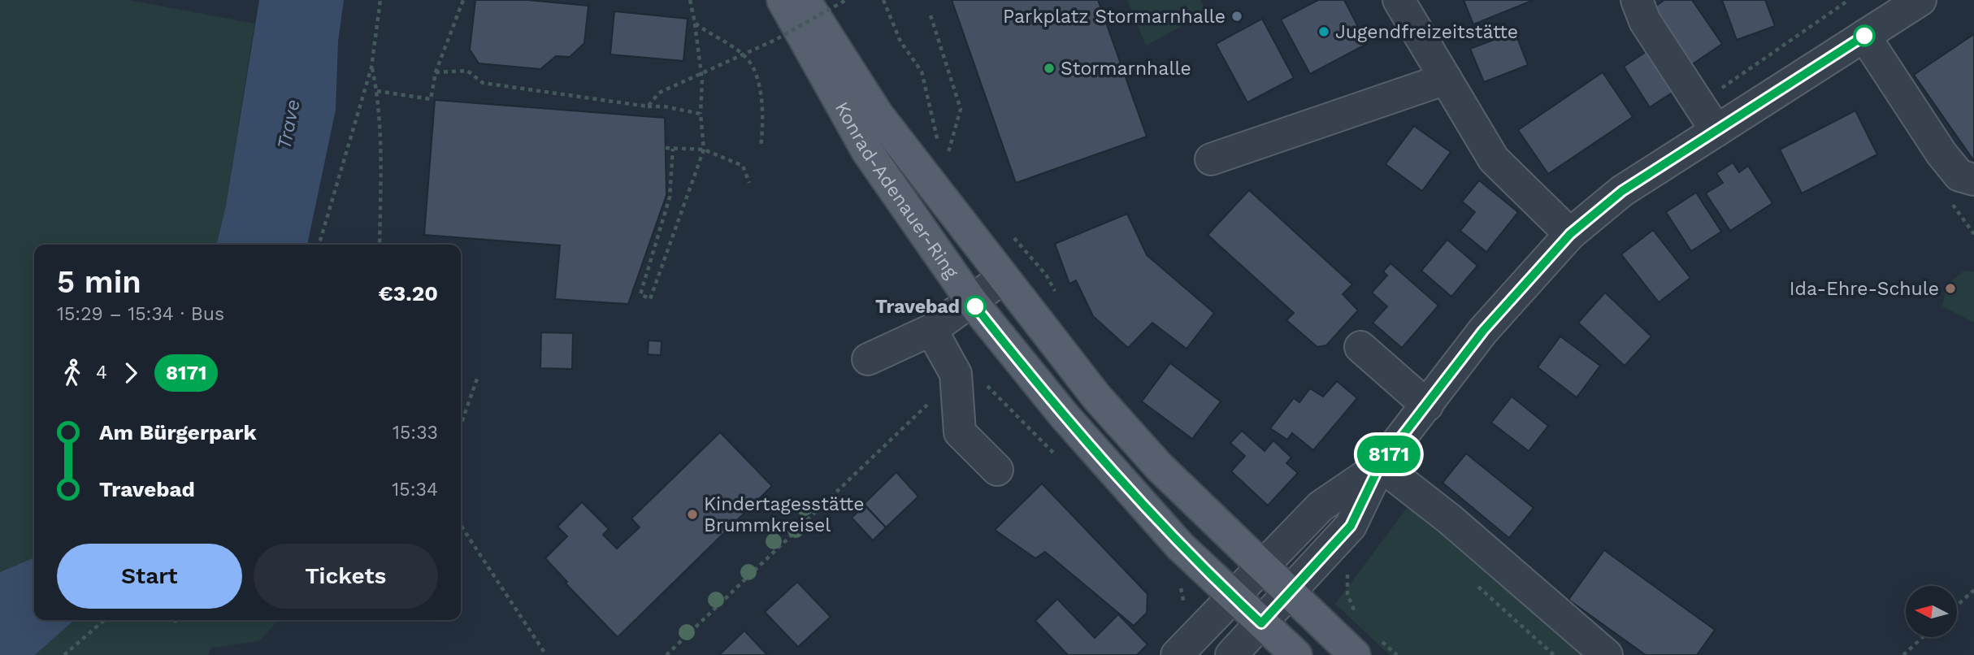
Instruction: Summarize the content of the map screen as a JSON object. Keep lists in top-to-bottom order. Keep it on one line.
{"streets":{"main road":["Konrad-Adenauer-Ring"]},"water":["Trave"],"places":["Parkplatz Stormarnhalle","Jugendfreizeitstätte","Stormarnhalle","Ida-Ehre-Schule","Travebad","Kindertagesstätte Brummkreisel"],"lines":["bus line 8171"],"north":"left","page":{"on_map":"8171","heading":["5 min","15:29 – 15:34 · Bus","€3.20"],"legs":["4","8171"],"list":[{"name":"Am Bürgerpark","value":"15:33"},{"name":"Travebad","value":"15:34"}],"buttons":["Start","Tickets"]}}
